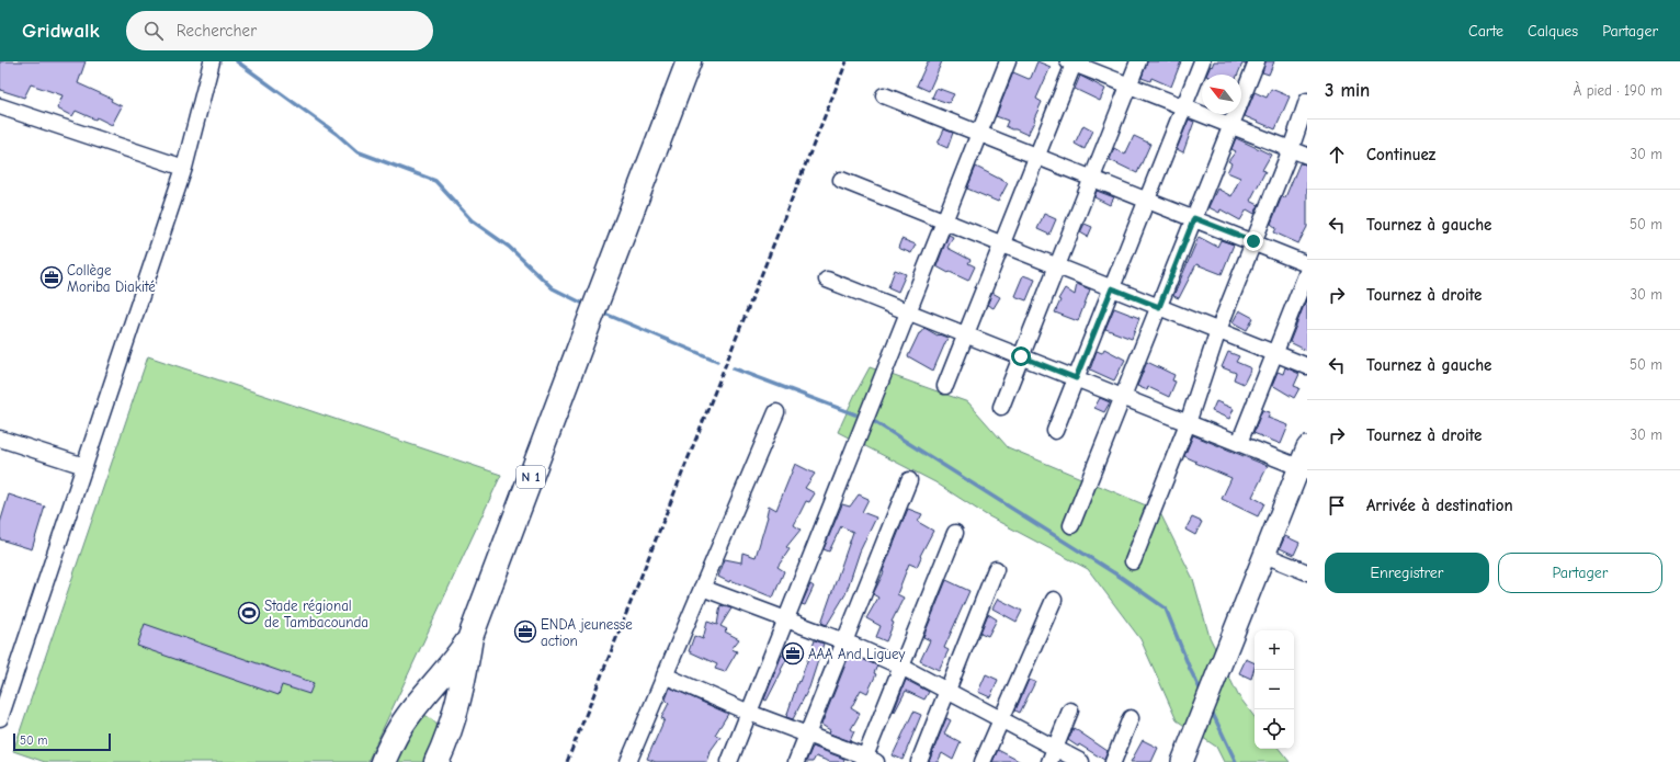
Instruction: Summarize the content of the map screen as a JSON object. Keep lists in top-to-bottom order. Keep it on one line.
{"streets":{"highway":["N 1"]},"places":{"office":["Collège Moriba Diakité","ENDA jeunesse action","AAA And Liguey"],"sports":["Stade régional de Tambacounda"]},"scale_bar":"50 m","north":"top left","page":{"header":"Gridwalk","search":"Rechercher","nav":["Carte","Calques","Partager"],"heading":["3 min","À pied · 190 m"],"list":[["Continuez","30 m"],["Tournez à gauche","50 m"],["Tournez à droite","30 m"],["Tournez à gauche","50 m"],["Tournez à droite","30 m"],"Arrivée à destination"],"buttons":["Enregistrer","Partager"],"map_buttons":["+","−"],"scale":"50 m"}}
